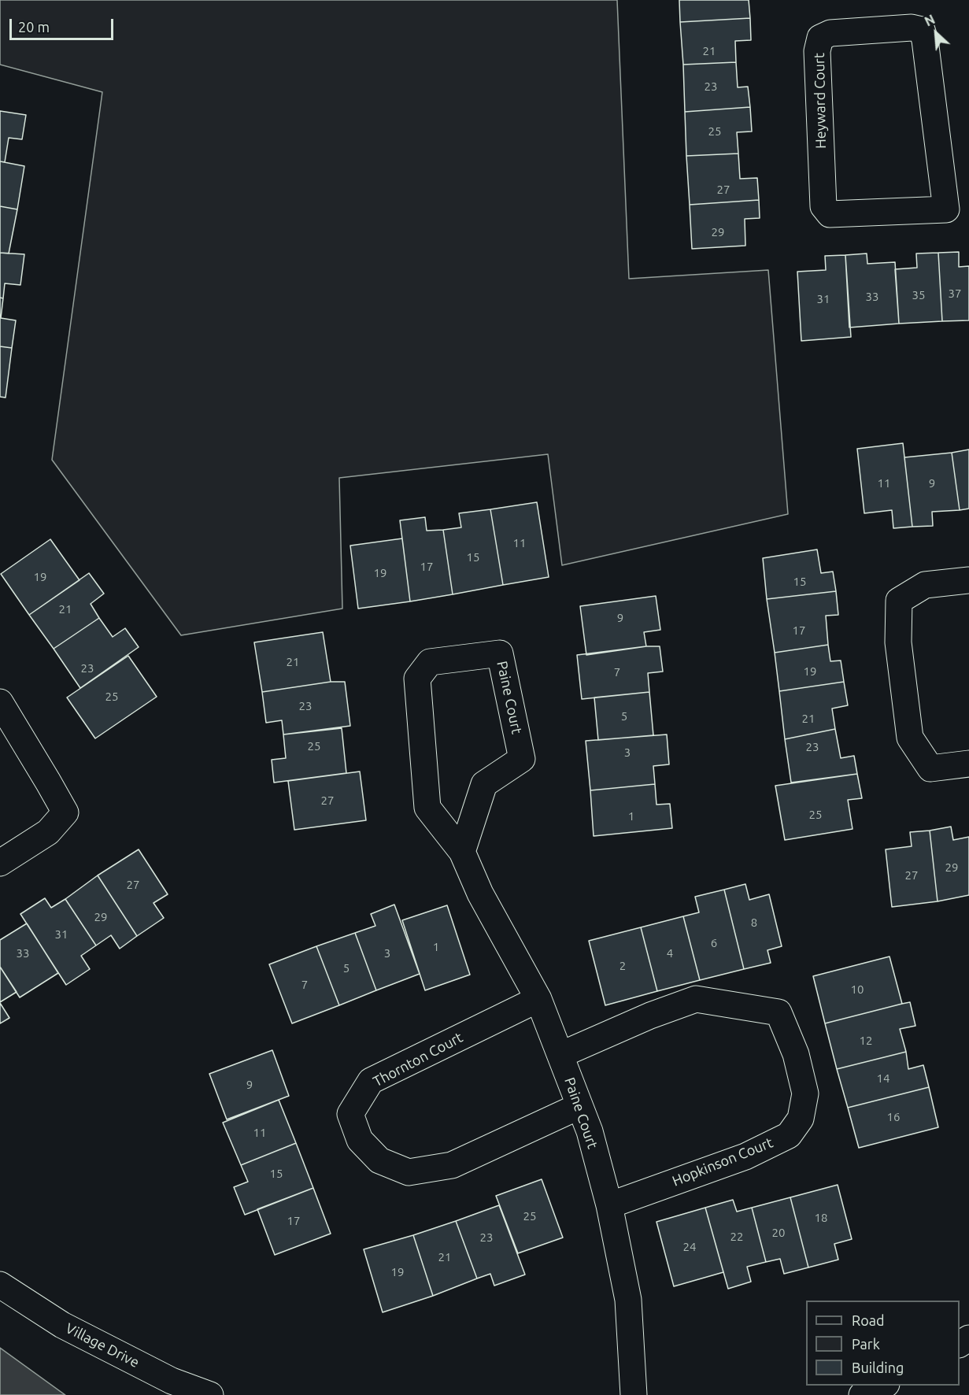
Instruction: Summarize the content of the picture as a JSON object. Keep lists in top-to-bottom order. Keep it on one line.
{"streets":{"street":["Heyward Court","Paine Court","Thornton Court","Hopkinson Court","Village Drive"]},"crossings":[["Paine Court","Thornton Court"],["Paine Court","Hopkinson Court"]],"house_numbers":["21","23","25","27","29","37","35","33","31","11","9","11","15","17","19","19","15","21","9","17","21","23","19","7","25","23","5","21","25","23","3","27","25","1","29","27","27","29","8","31","6","1","33","3","4","2","5","7","10","12","14","9","16","11","15","25","18","17","20","22","23","24","21","19"],"legend":["Road","Park","Building"],"scale_bar":"20 m","north":"top left"}
